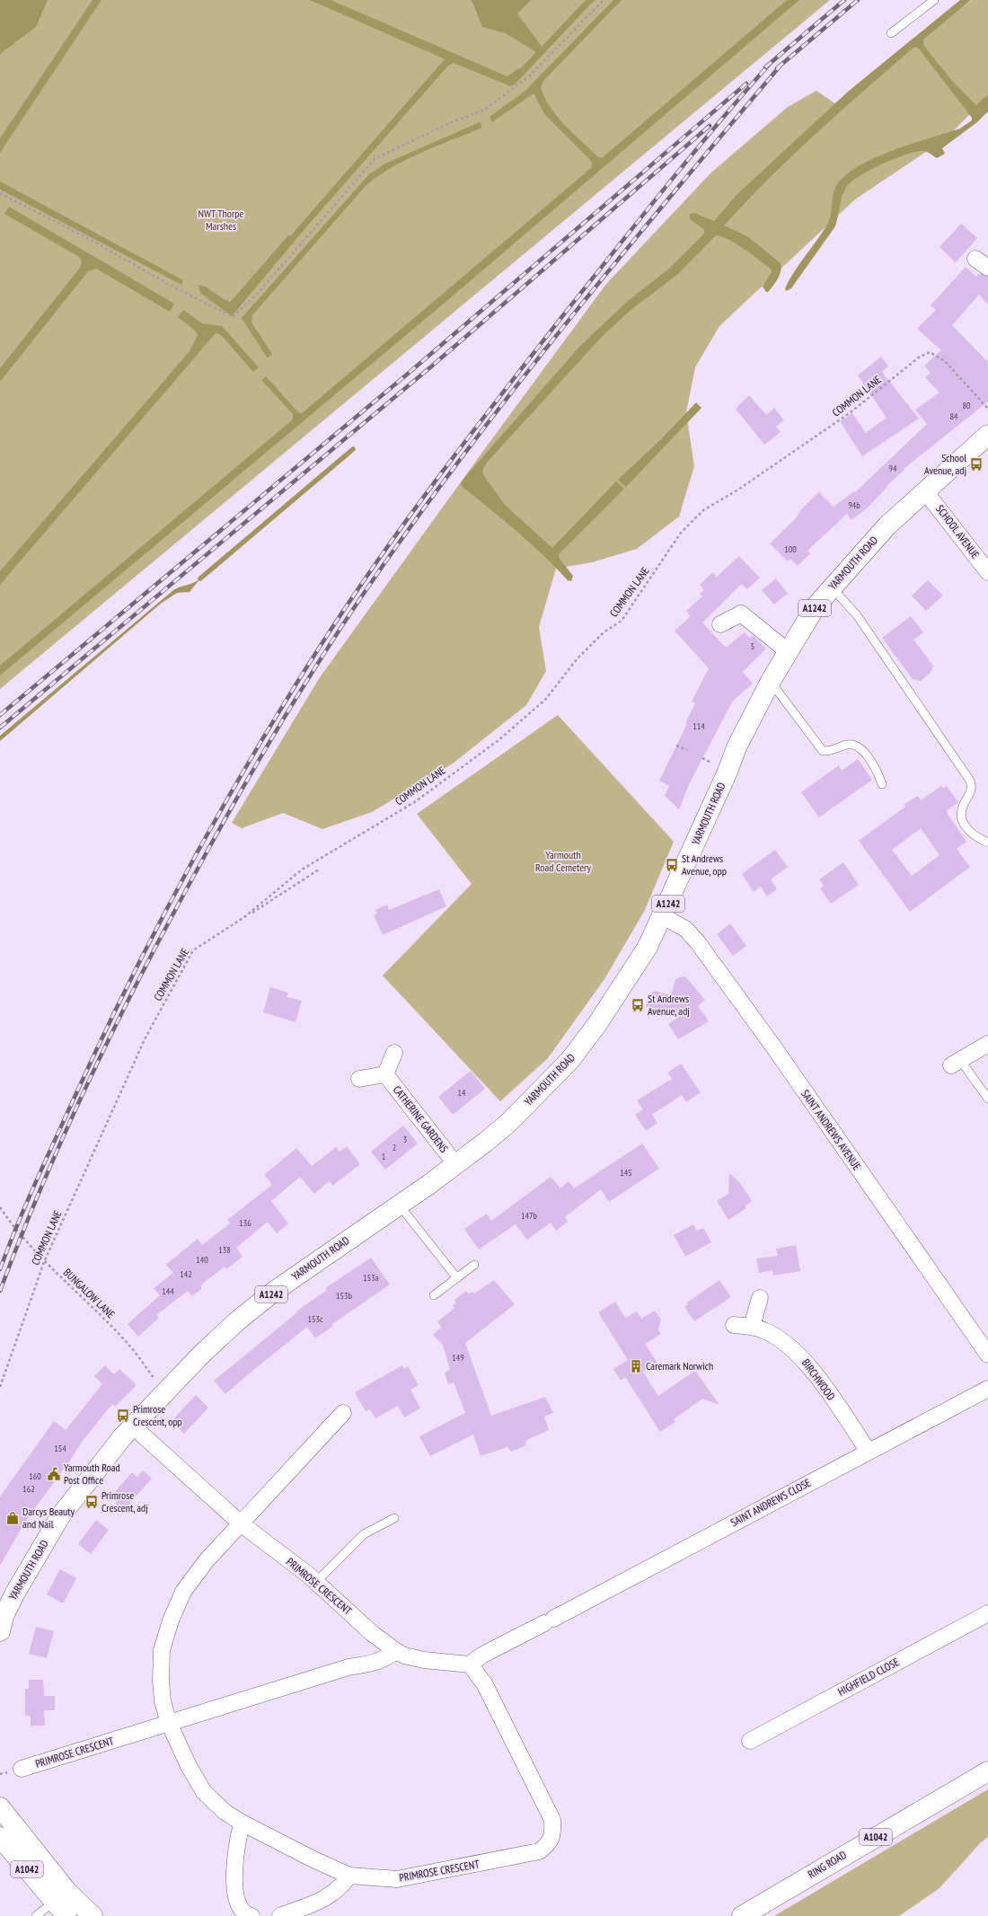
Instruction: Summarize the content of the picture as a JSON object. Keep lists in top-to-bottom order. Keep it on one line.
{"streets":{"main road":["YARMOUTH ROAD","A1242","A1042","RING ROAD"],"street":["SCHOOL AVENUE","CATHERINE GARDENS","SAINT ANDREWS AVENUE","BIRCHWOOD","SAINT ANDREWS CLOSE","PRIMROSE CRESCENT","HIGHFIELD CLOSE"],"path":["COMMON LANE","BUNGALOW LANE"]},"crossings":[["COMMON LANE","BUNGALOW LANE"],["SCHOOL AVENUE","YARMOUTH ROAD"],["YARMOUTH ROAD","CATHERINE GARDENS"],["YARMOUTH ROAD","SAINT ANDREWS AVENUE"],["YARMOUTH ROAD","BUNGALOW LANE"],["YARMOUTH ROAD","PRIMROSE CRESCENT"],["BIRCHWOOD","SAINT ANDREWS CLOSE"],["SAINT ANDREWS CLOSE","PRIMROSE CRESCENT"]],"parks":["NWT Thorpe Marshes","Yarmouth Road Cemetery"],"places":{"bus stop":["School Avenue, adj","St Andrews Avenue, opp","St Andrews Avenue, adj","Primrose Crescent, opp","Primrose Crescent, adj"],"building":["Caremark Norwich"],"public building":["Yarmouth Road Post Office"],"shop":["Darcys Beauty and Nail"]},"house_numbers":["80","84","94","94b","100","5","114","14","3","2","1","145","147b","136","138","140","142","153a","144","153b","153c","149","154","160","162"]}
